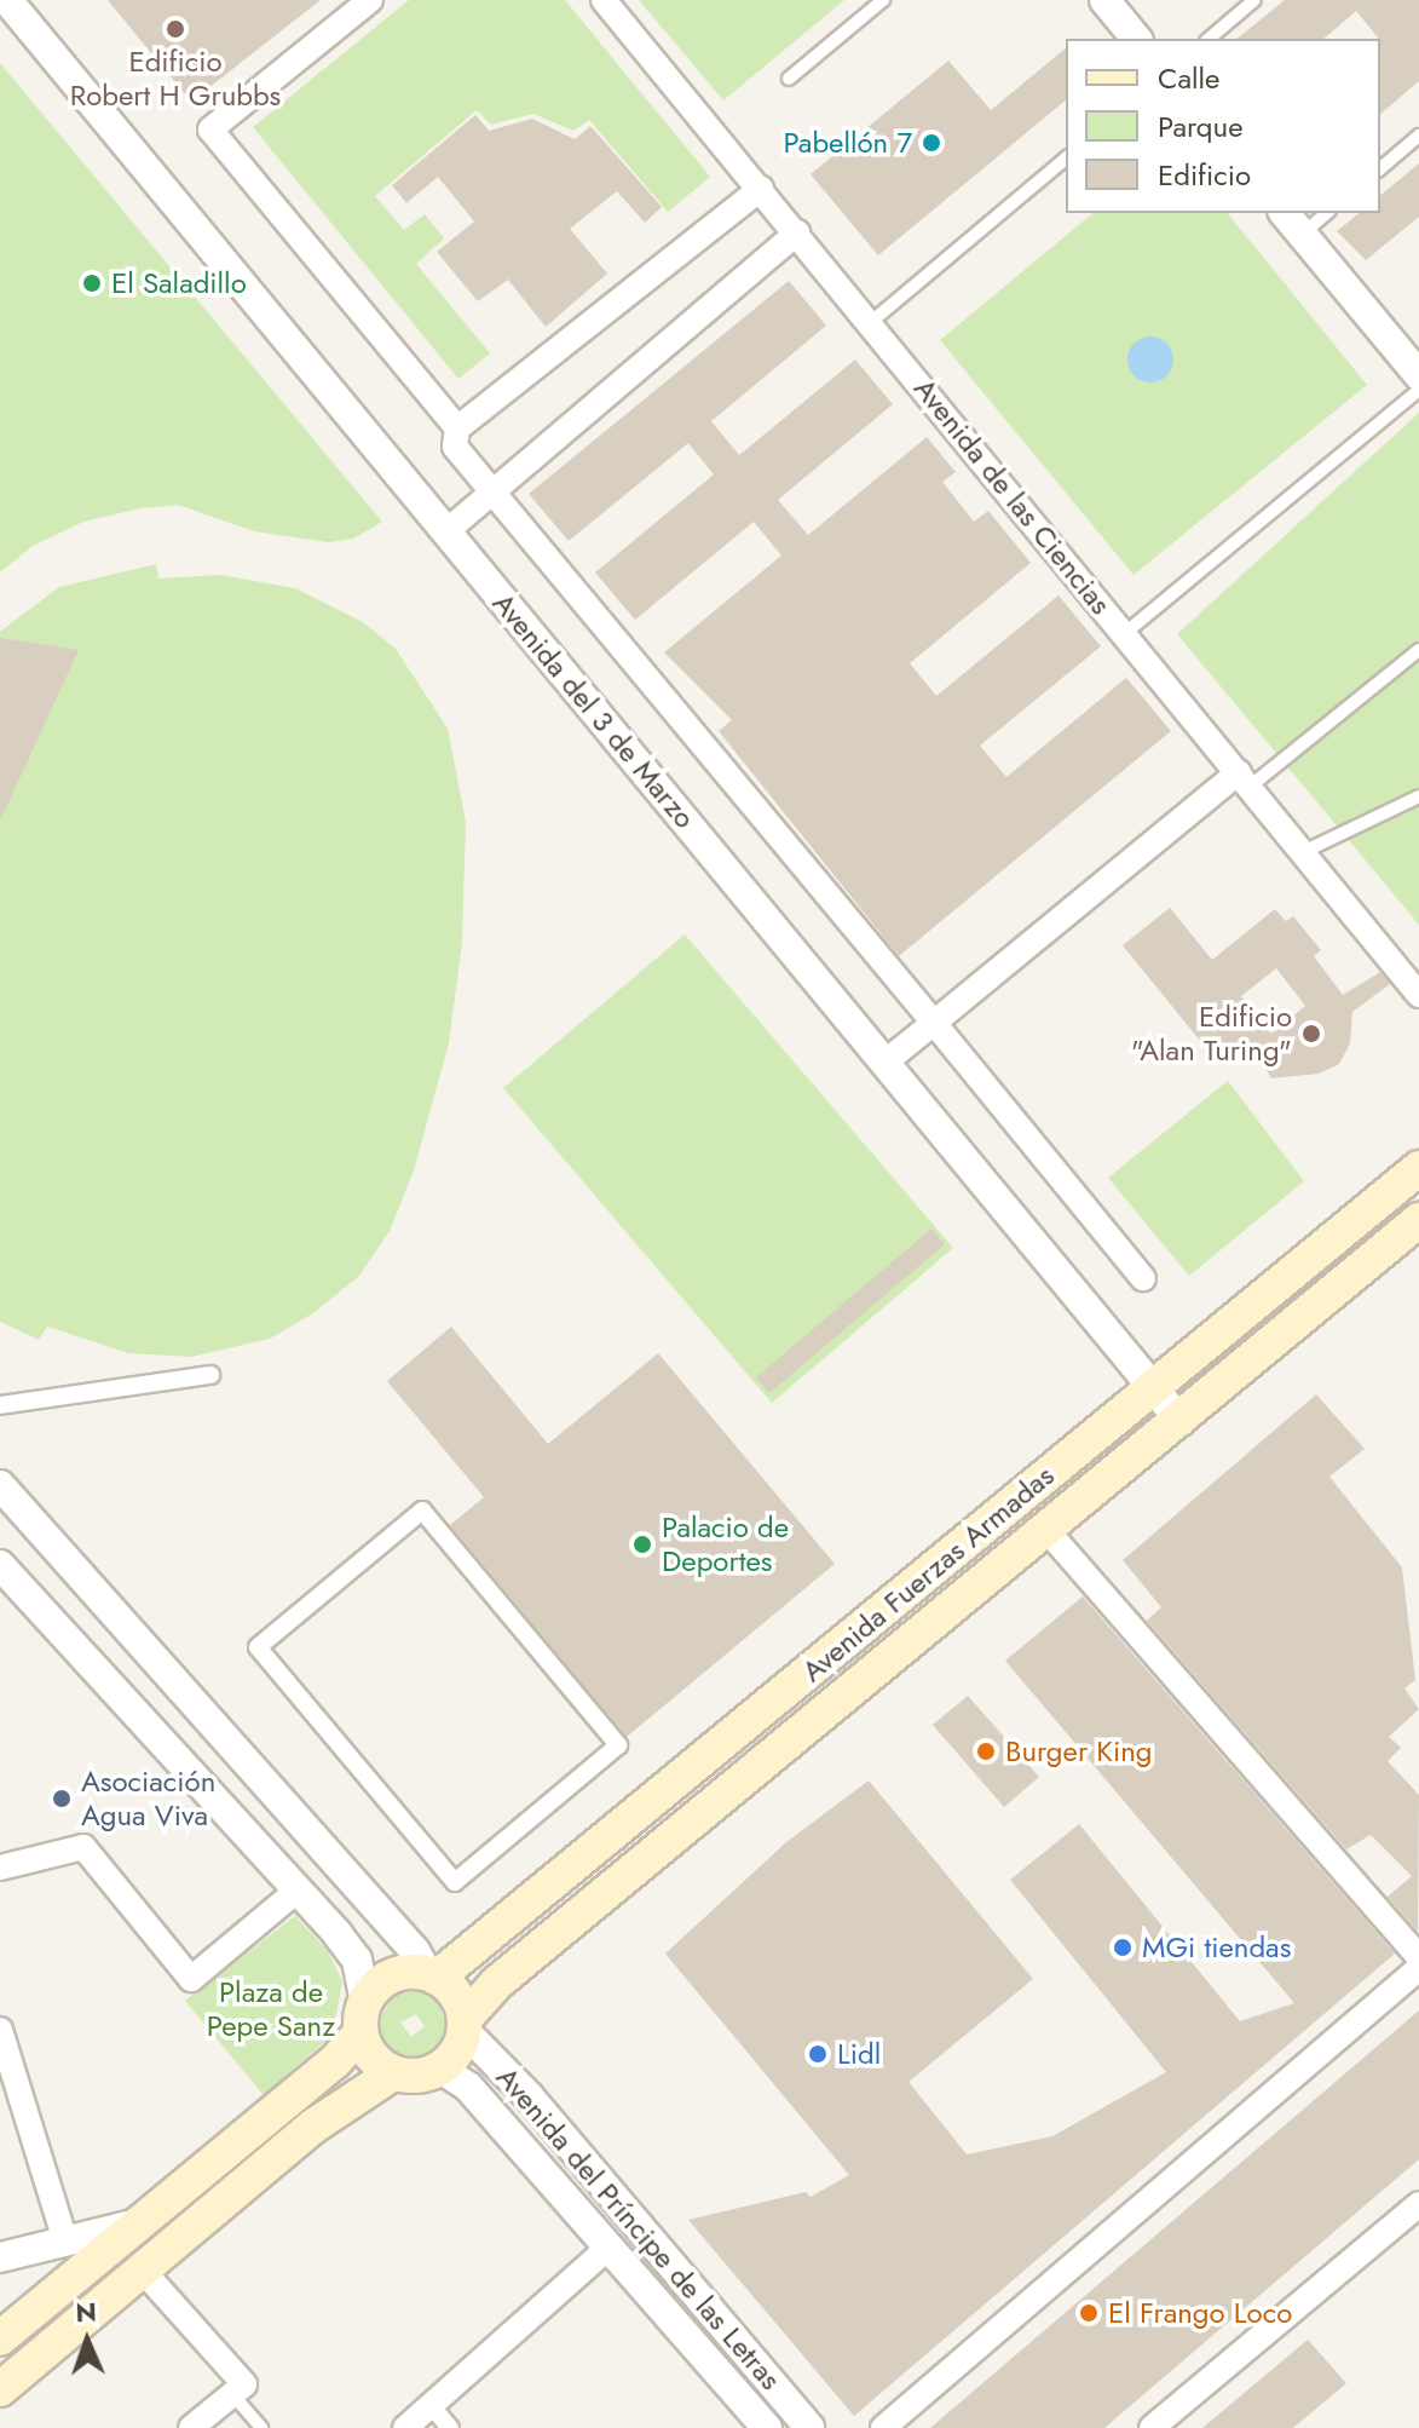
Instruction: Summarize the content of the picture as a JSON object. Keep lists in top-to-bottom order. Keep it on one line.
{"streets":{"main road":["Avenida Fuerzas Armadas"],"street":["Avenida de las Ciencias","Avenida del 3 de Marzo","Avenida del Príncipe de las Letras"]},"crossings":[["Avenida del 3 de Marzo","Avenida Fuerzas Armadas"],["Avenida Fuerzas Armadas","Avenida del Príncipe de las Letras"]],"parks":["Plaza de Pepe Sanz"],"places":["Edificio Robert H Grubbs","Pabellón 7","El Saladillo","Edificio \"Alan Turing\"","Palacio de Deportes","Burger King","Asociación Agua Viva","MGi tiendas","Lidl","El Frango Loco"],"legend":["Calle","Parque","Edificio"],"north":"top"}
